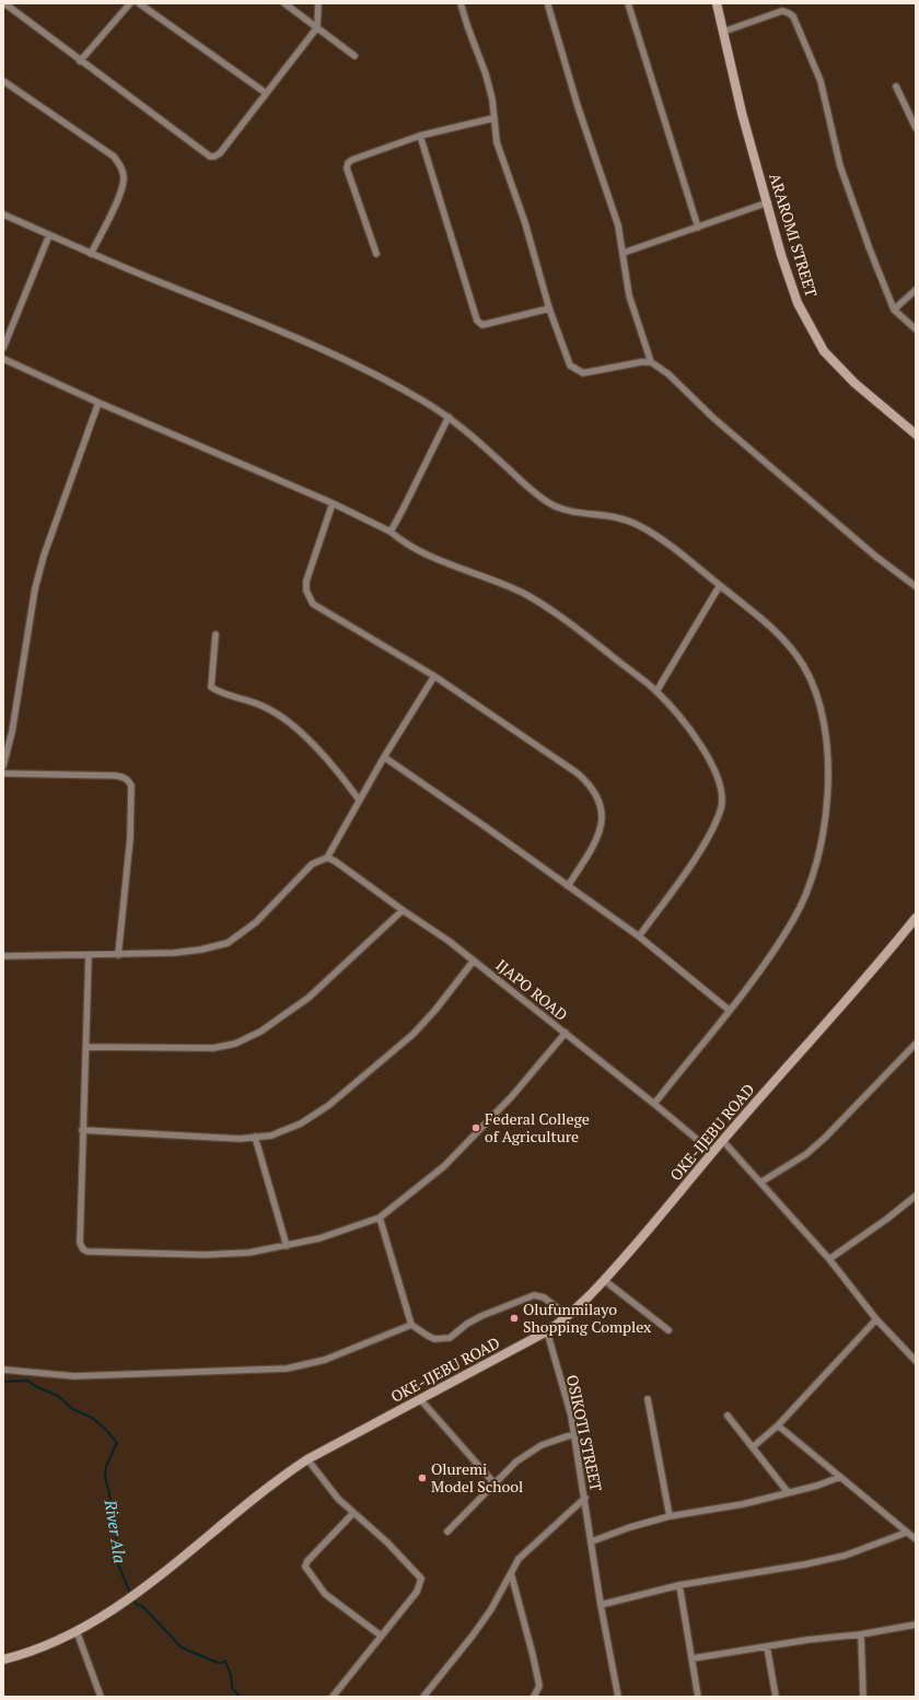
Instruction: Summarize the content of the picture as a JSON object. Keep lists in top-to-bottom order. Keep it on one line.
{"streets":{"main road":["ARAROMI STREET","OKE-IJEBU ROAD"],"street":["IJAPO ROAD","OSIKOTI STREET"]},"crossings":[["IJAPO ROAD","OKE-IJEBU ROAD"],["OKE-IJEBU ROAD","OSIKOTI STREET"]],"water":["River Ala"],"places":["Federal College of Agriculture","Olufunmilayo Shopping Complex","Oluremi Model School"]}
